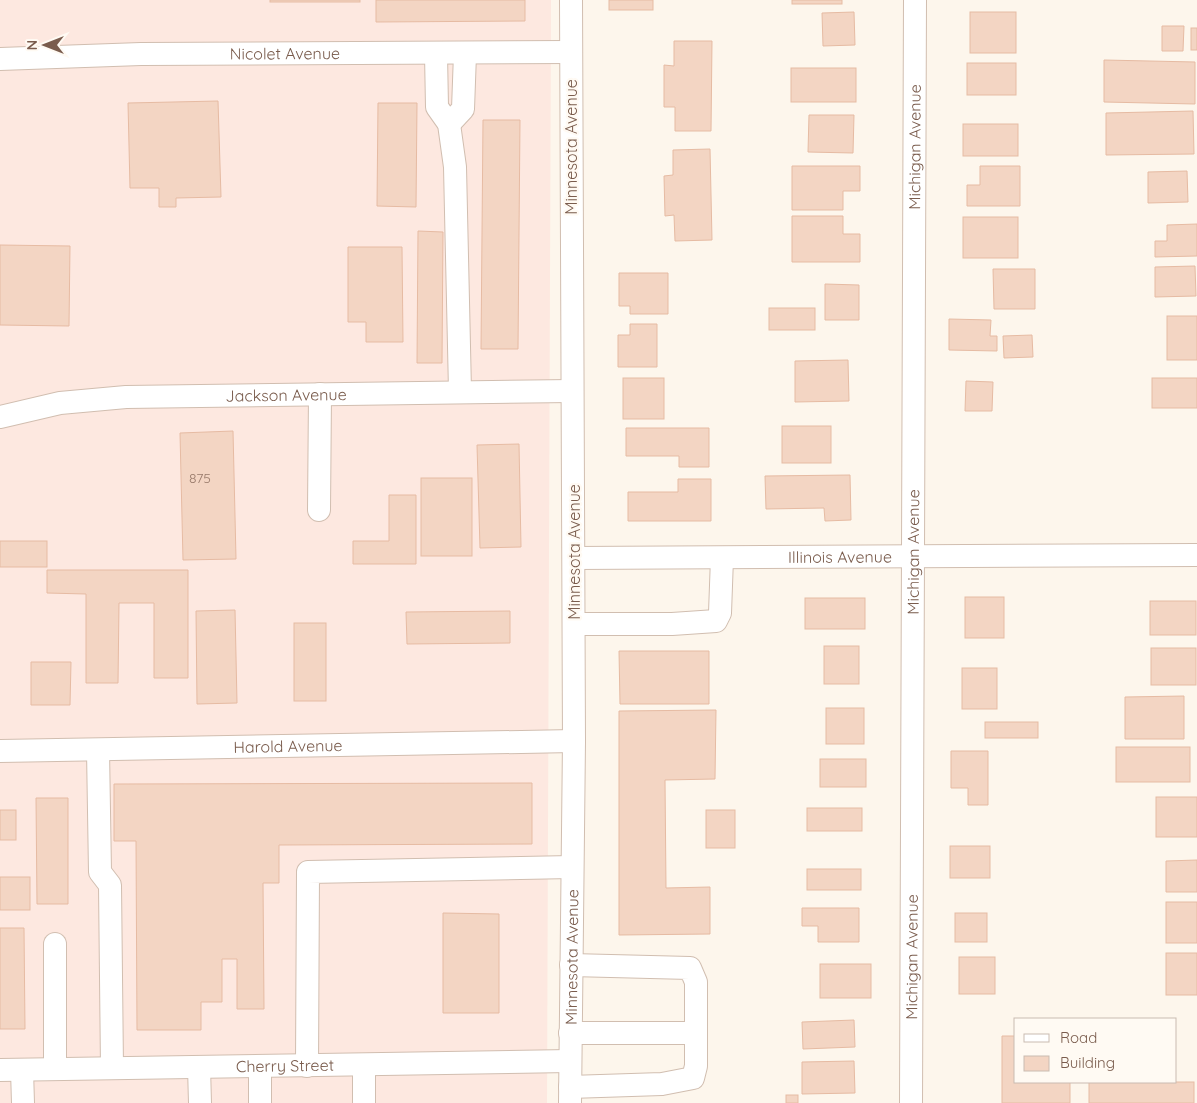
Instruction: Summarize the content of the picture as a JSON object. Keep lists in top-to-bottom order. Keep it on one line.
{"streets":{"street":["Nicolet Avenue","Minnesota Avenue","Michigan Avenue","Jackson Avenue","Illinois Avenue","Harold Avenue","Cherry Street"]},"crossings":[["Nicolet Avenue","Minnesota Avenue"],["Minnesota Avenue","Jackson Avenue"],["Minnesota Avenue","Illinois Avenue"],["Minnesota Avenue","Harold Avenue"],["Minnesota Avenue","Cherry Street"],["Michigan Avenue","Illinois Avenue"]],"house_numbers":["875"],"legend":["Road","Building"],"north":"left"}
